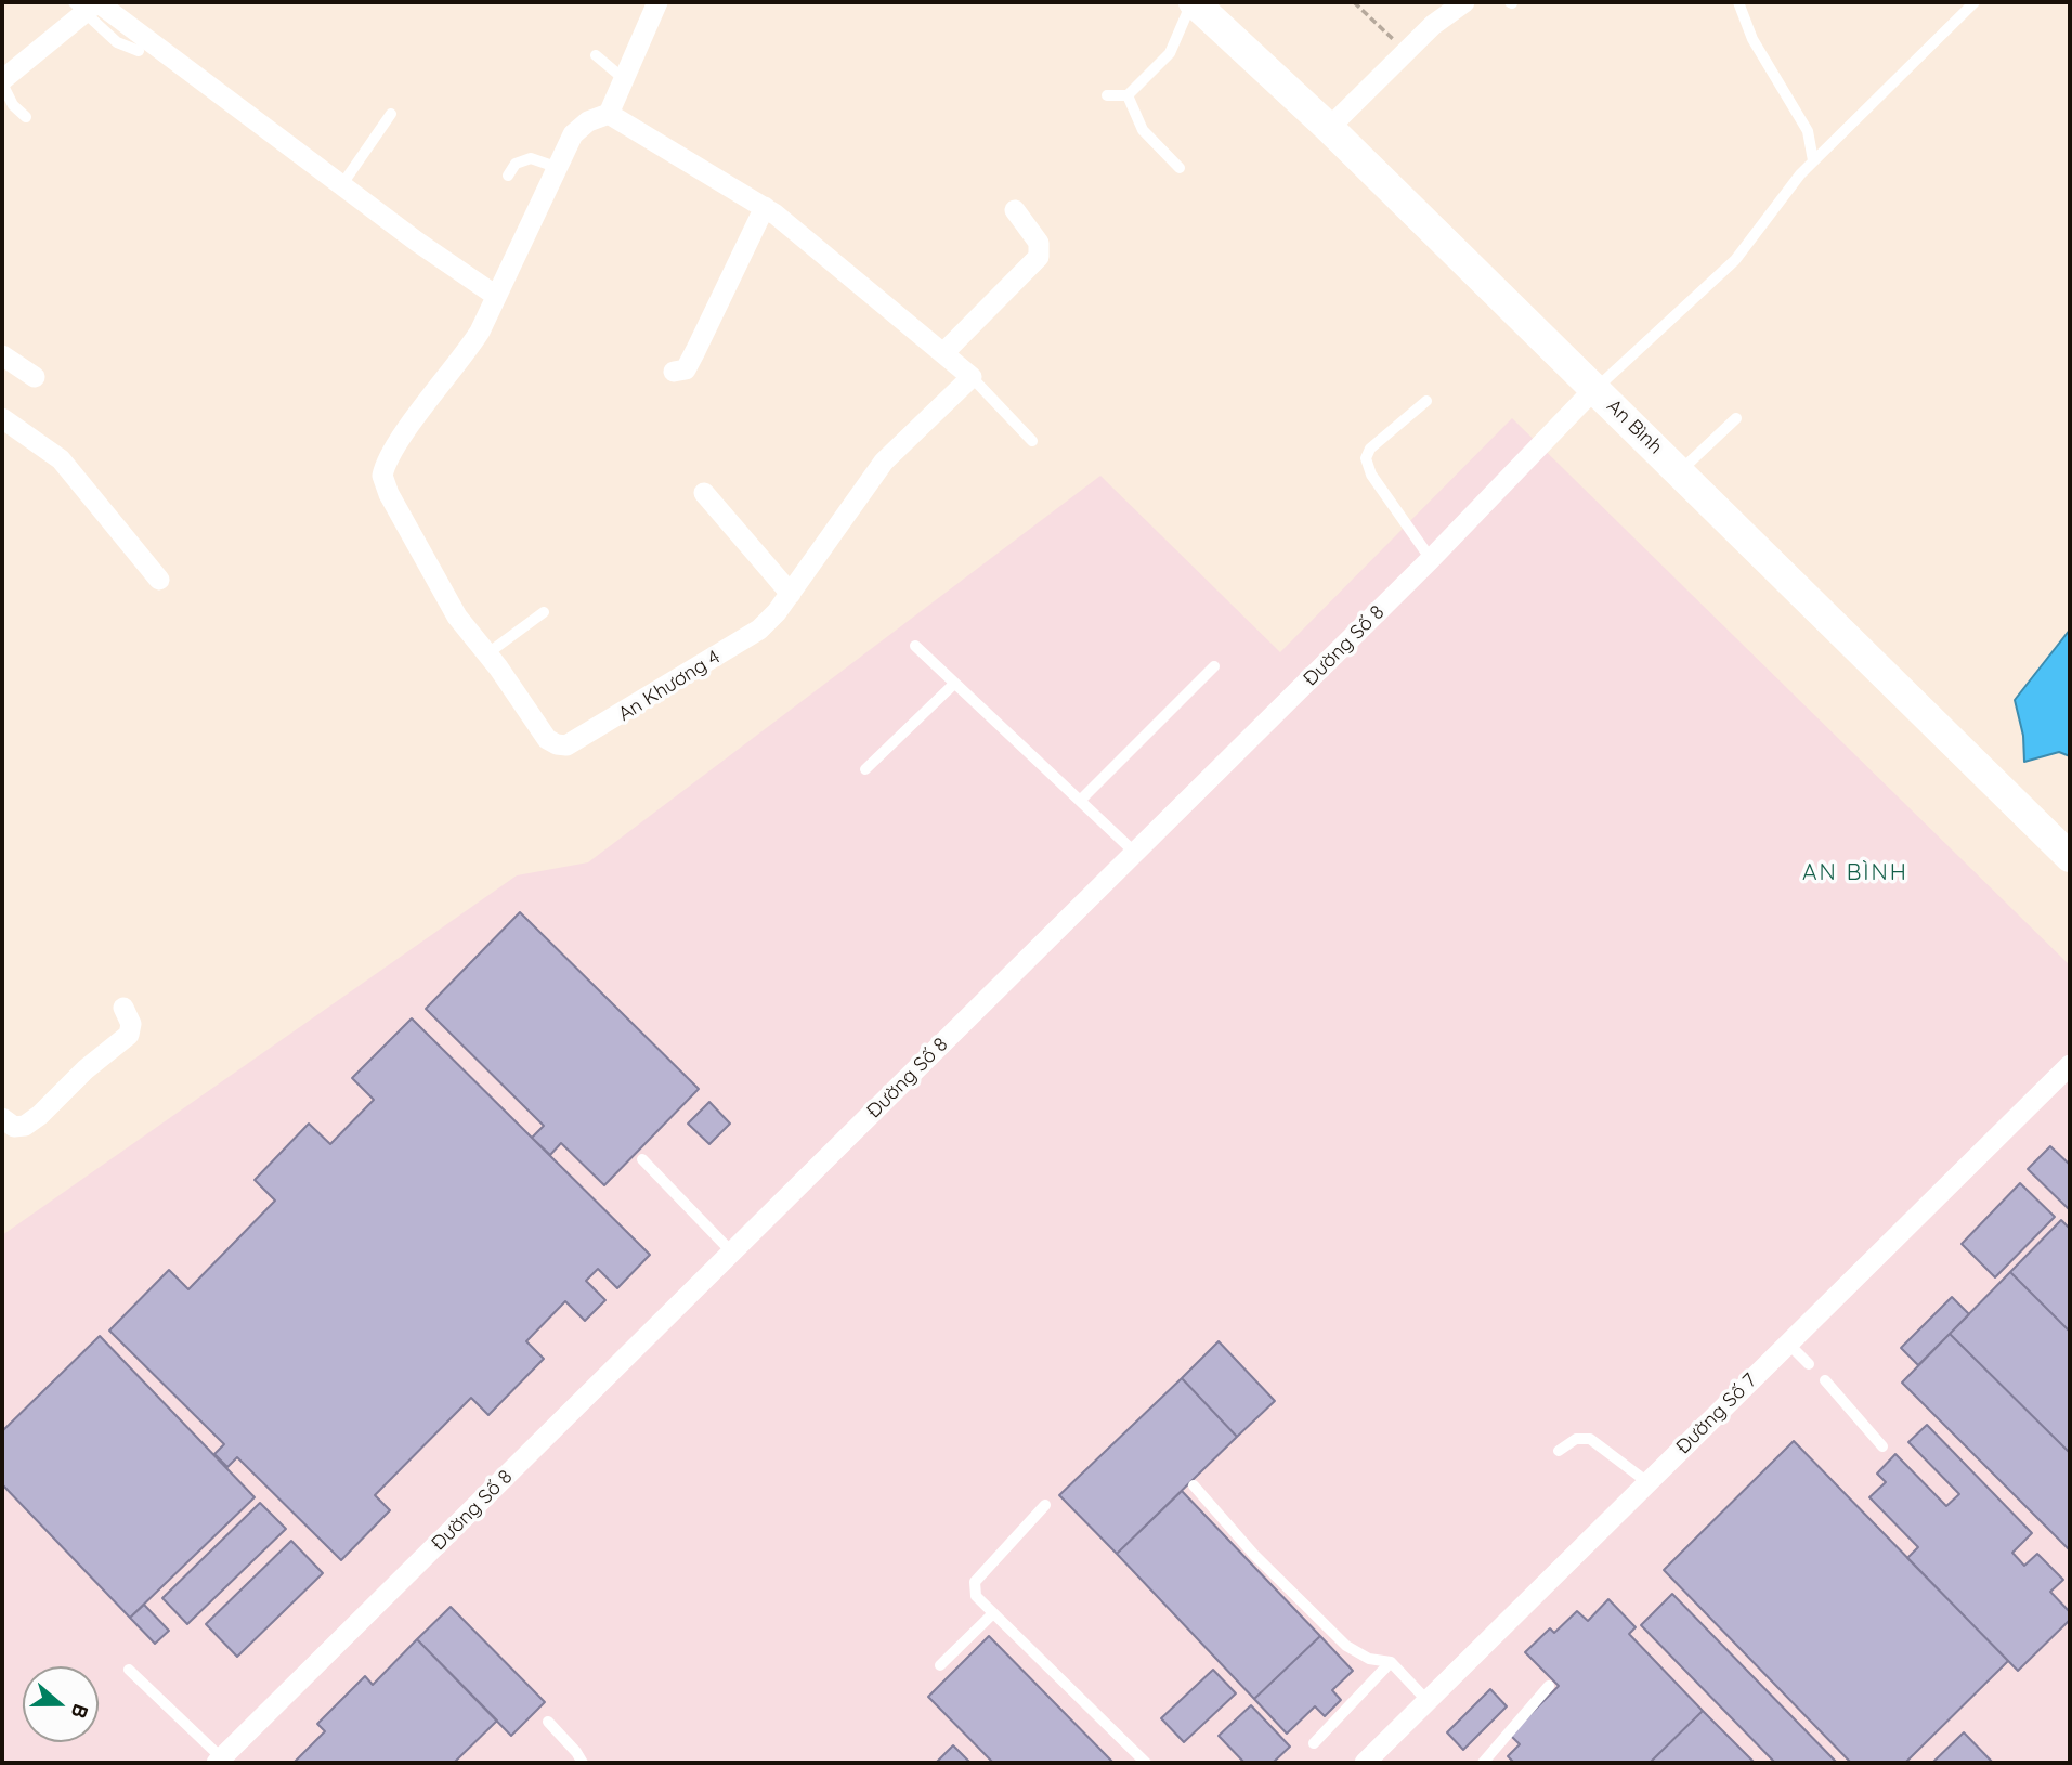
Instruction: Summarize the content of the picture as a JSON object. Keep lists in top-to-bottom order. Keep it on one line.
{"streets":{"main road":["An Bình"],"street":["Đường Số 8","An Khương 4","Đường Số 7"]},"crossings":[["An Bình","Đường Số 8"]],"districts":["AN BÌNH"],"north":"right"}
